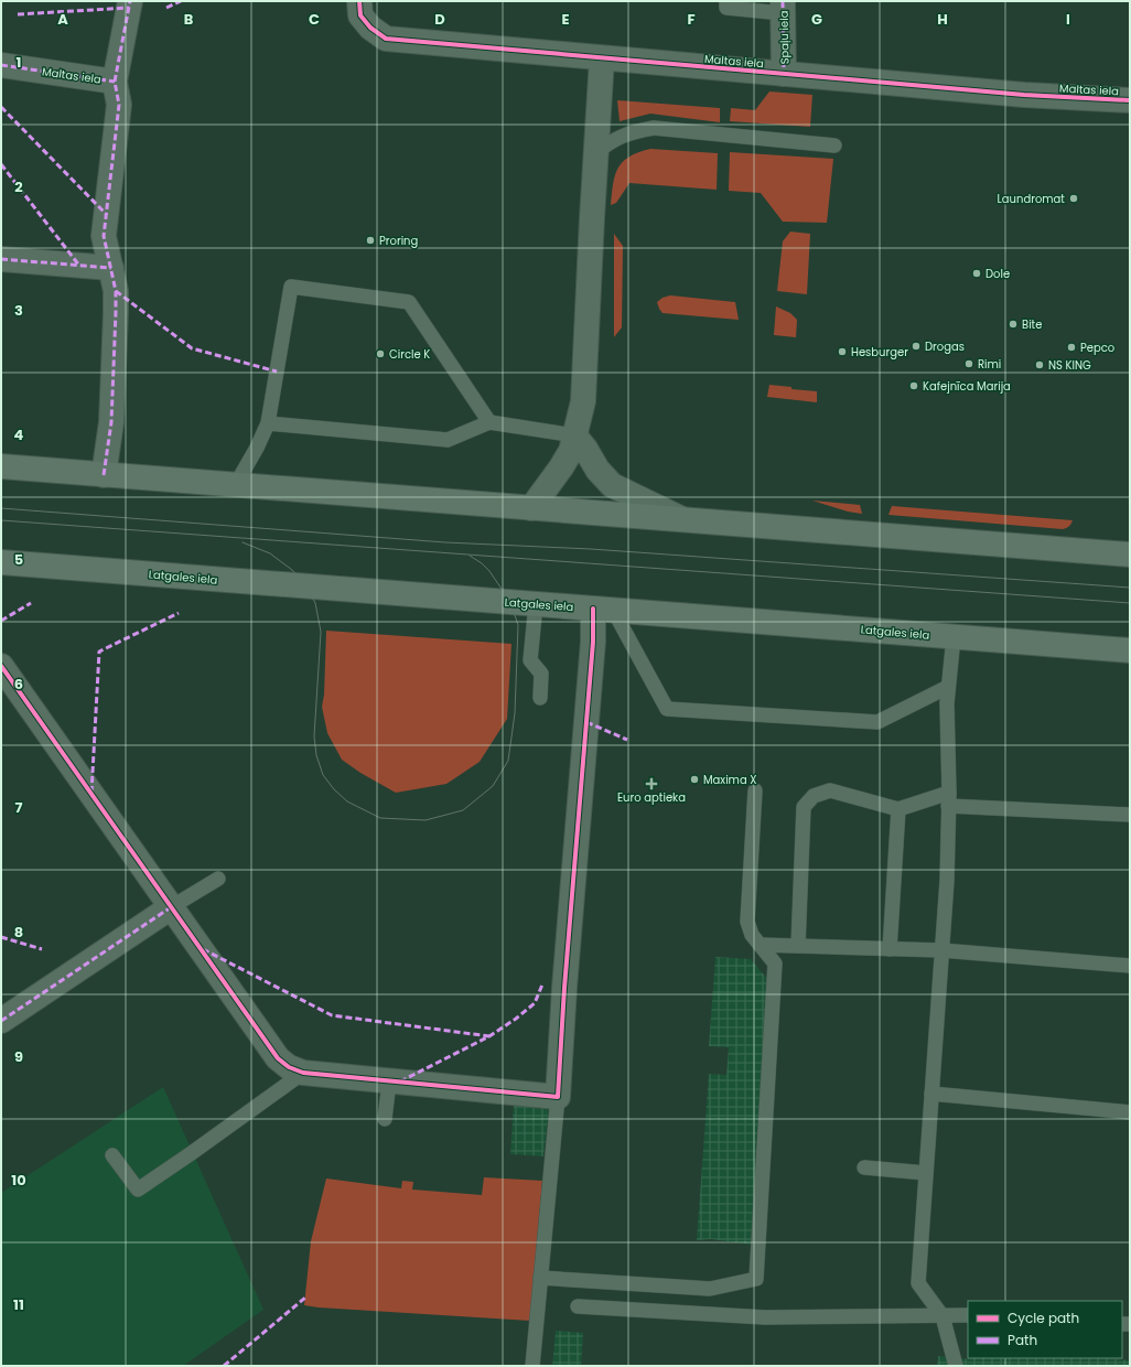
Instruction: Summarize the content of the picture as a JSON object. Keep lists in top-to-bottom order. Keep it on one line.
{"streets":{"highway":["Latgales iela"],"street":["Spaļu iela","Maltas iela"]},"crossings":[["Spaļu iela","Maltas iela"]],"places":{"other":["Laundromat","Proring","Dole","Bite","Drogas","Pepco","Hesburger","Circle K","Rimi","NS KING","Kafejnīca Marija","Maxima X"],"health":["Euro aptieka"]},"legend":["Cycle path","Path"],"grid":{"columns":["A","B","C","D","E","F","G","H","I"],"rows":["1","2","3","4","5","6","7","8","9","10","11"]}}
